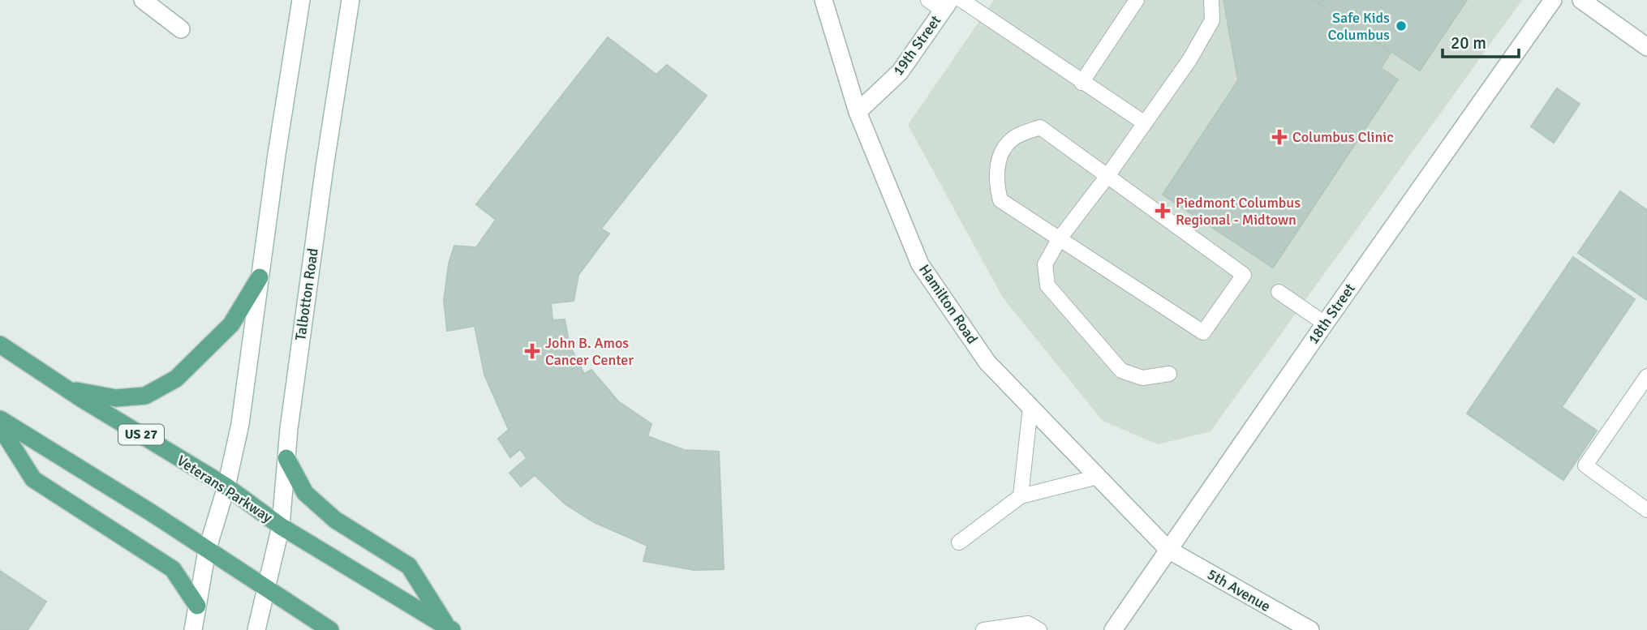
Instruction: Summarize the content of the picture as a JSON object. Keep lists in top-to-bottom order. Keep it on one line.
{"streets":{"main road":["US 27","Veterans Parkway"],"street":["19th Street","Talbotton Road","Hamilton Road","18th Street","5th Avenue"]},"crossings":[["19th Street","Hamilton Road"],["Talbotton Road","Veterans Parkway"],["Hamilton Road","18th Street"],["Hamilton Road","5th Avenue"],["18th Street","5th Avenue"]],"places":{"other":["Safe Kids Columbus"],"health":["Columbus Clinic","Piedmont Columbus Regional - Midtown","John B. Amos Cancer Center"]},"scale_bar":"20 m"}
